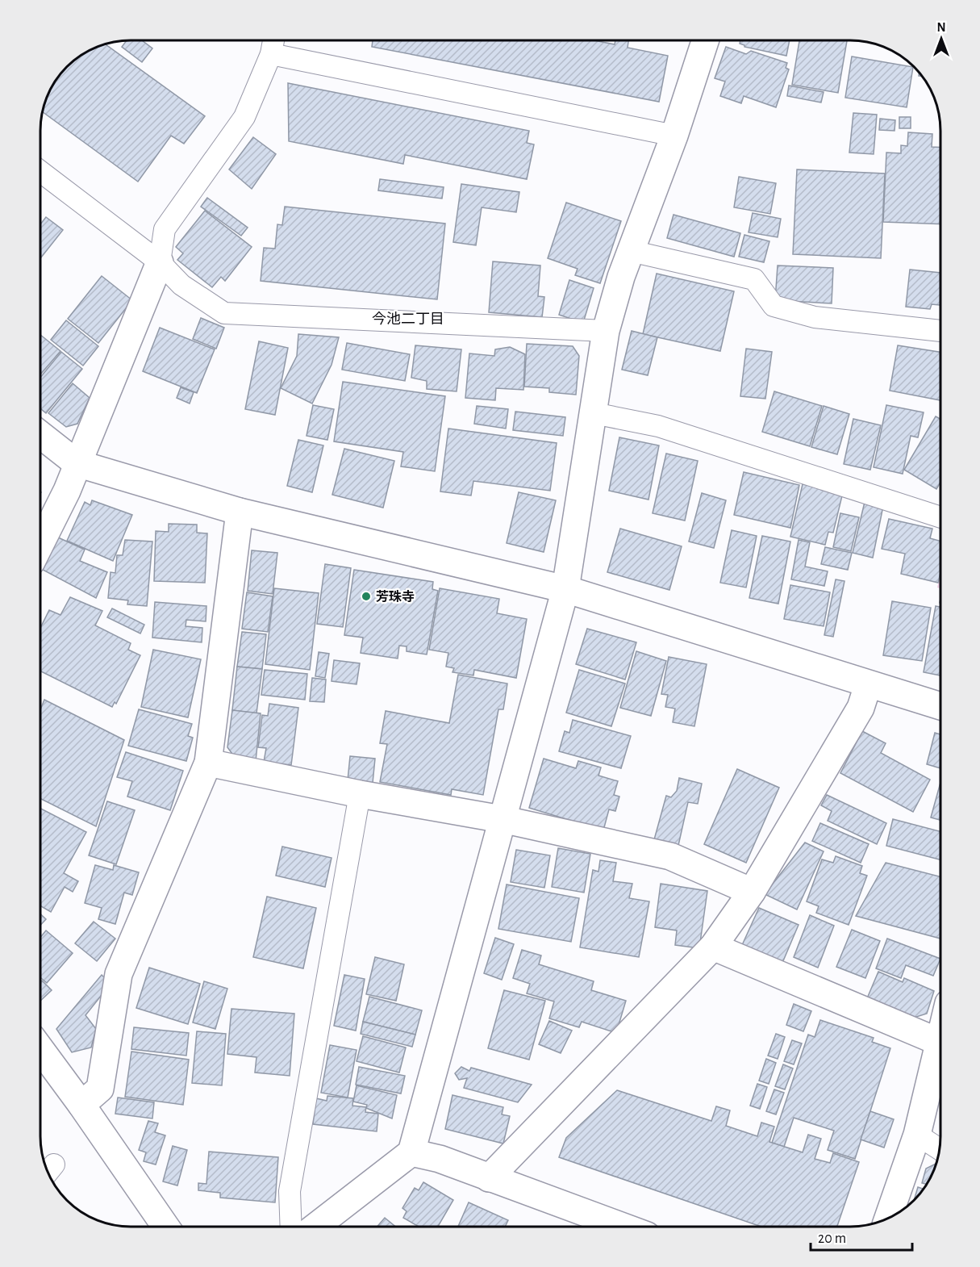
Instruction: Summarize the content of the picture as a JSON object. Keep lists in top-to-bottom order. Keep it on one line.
{"districts":["今池二丁目"],"places":["芳珠寺"],"scale_bar":"20 m","north":"top"}
